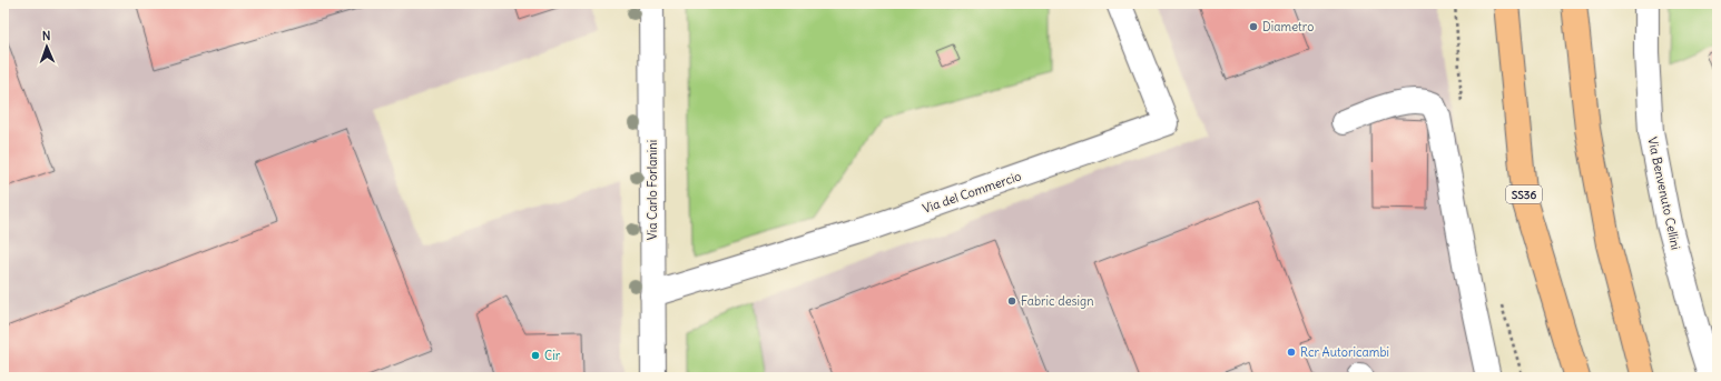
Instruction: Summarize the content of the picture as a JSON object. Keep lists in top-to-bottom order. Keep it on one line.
{"streets":{"highway":["SS36"],"street":["Via Carlo Forlanini","Via del Commercio","Via Benvenuto Cellini"]},"crossings":[["Via Carlo Forlanini","Via del Commercio"]],"places":["Diametro","Fabric design","Rcr Autoricambi","Cir"],"north":"top"}
